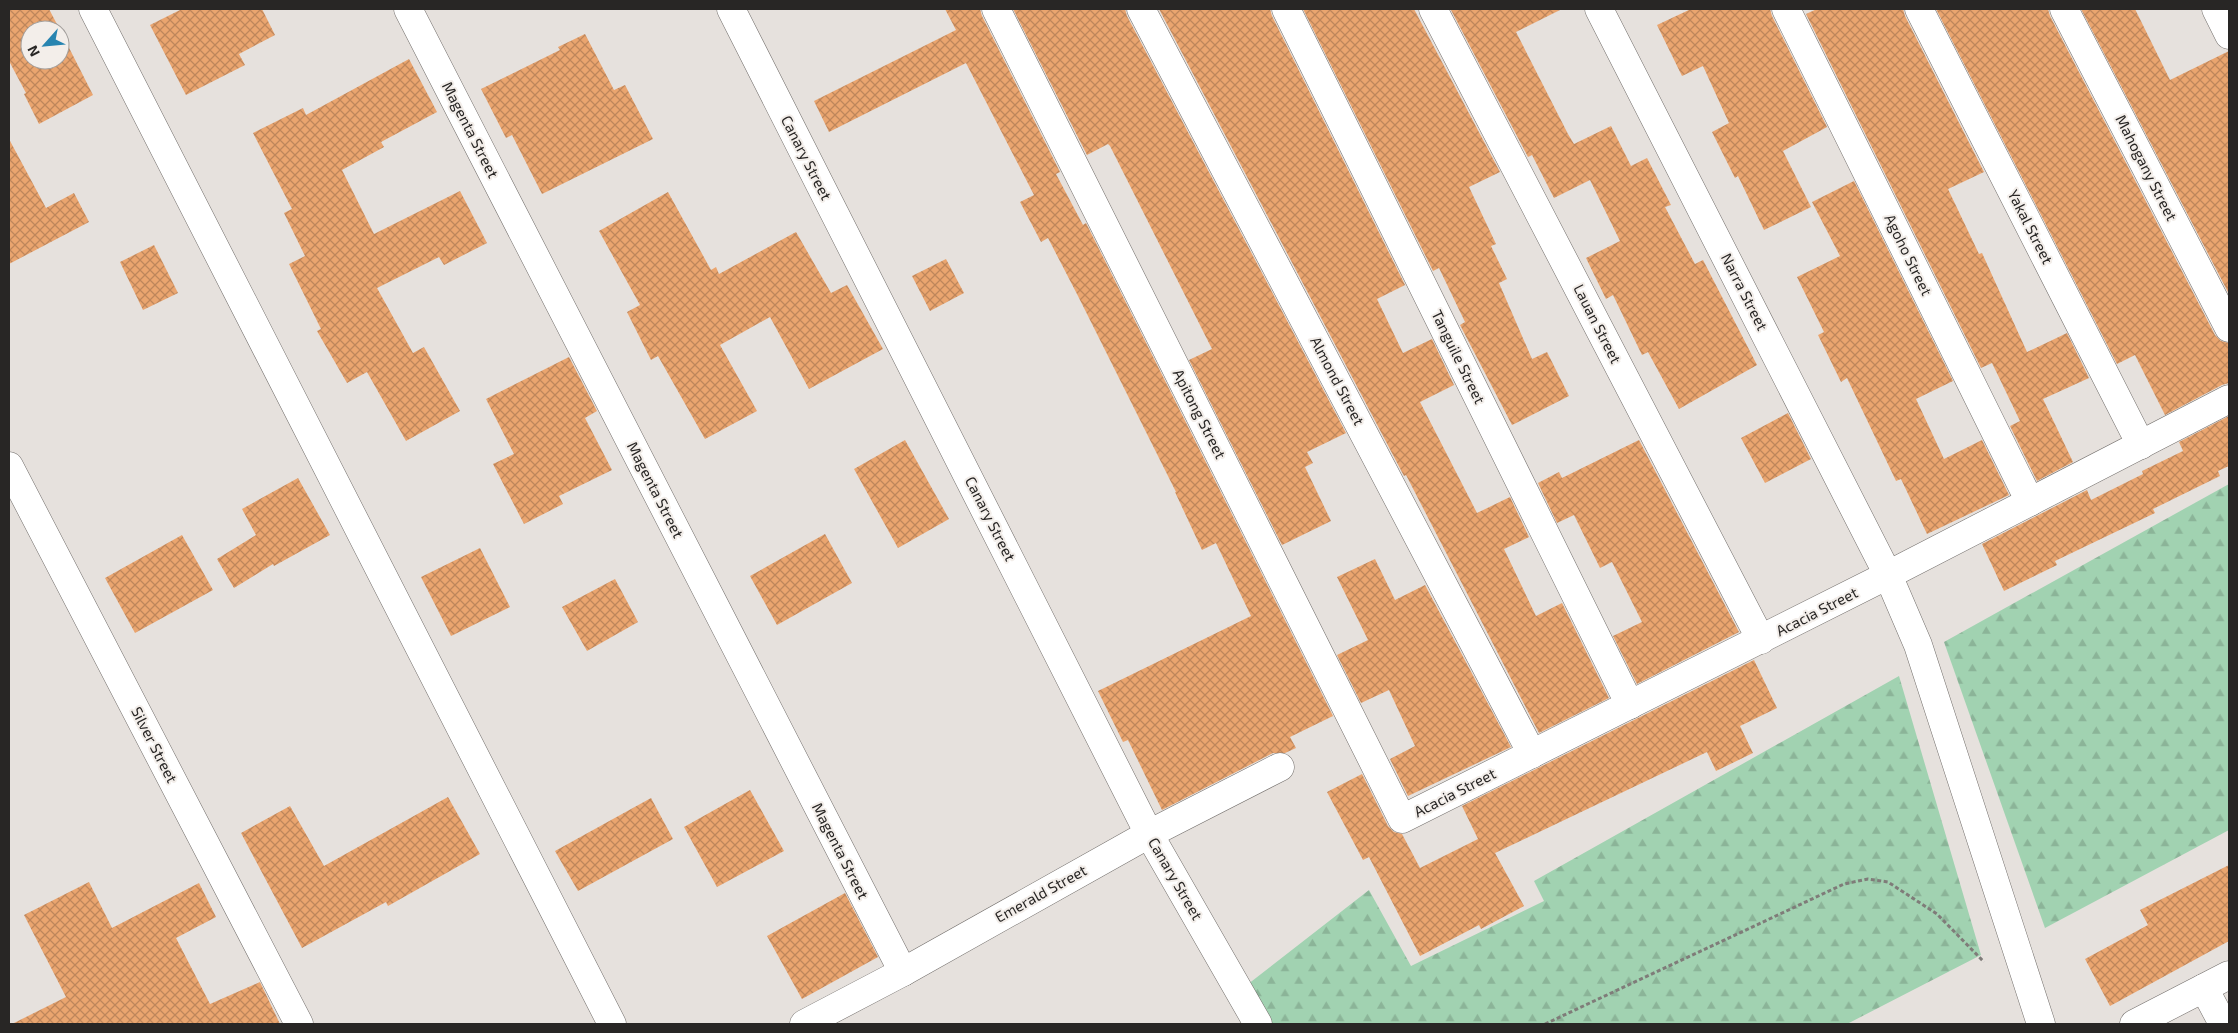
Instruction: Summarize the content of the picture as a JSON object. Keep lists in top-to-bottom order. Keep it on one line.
{"streets":{"street":["Magenta Street","Canary Street","Mahogany Street","Yakal Street","Agoho Street","Narra Street","Lauan Street","Tanguile Street","Almond Street","Apitong Street","Acacia Street","Silver Street","Emerald Street"]},"crossings":[["Magenta Street","Emerald Street"],["Canary Street","Emerald Street"],["Yakal Street","Acacia Street"],["Agoho Street","Acacia Street"],["Narra Street","Acacia Street"],["Lauan Street","Acacia Street"],["Tanguile Street","Acacia Street"],["Almond Street","Acacia Street"],["Apitong Street","Acacia Street"]],"north":"bottom left"}
